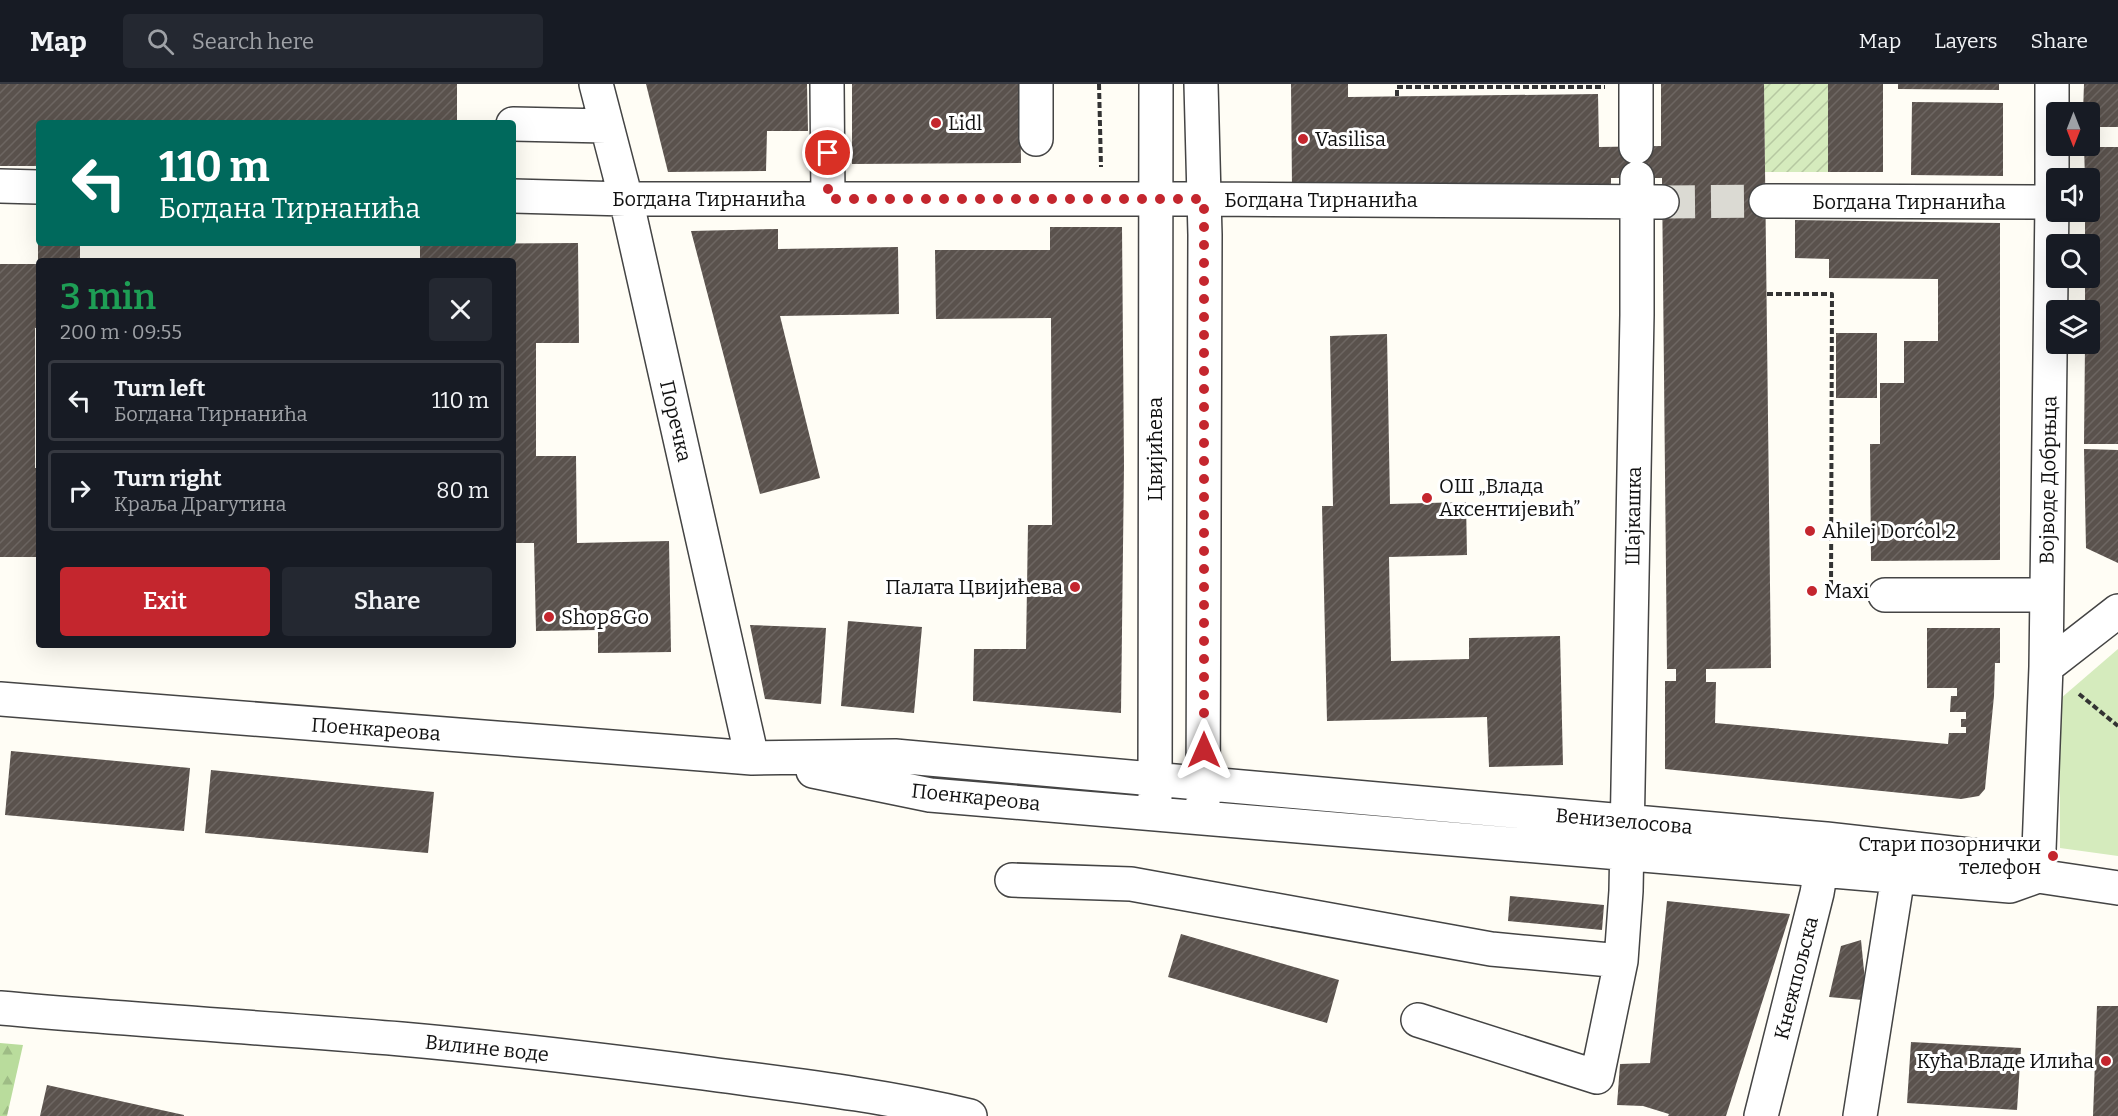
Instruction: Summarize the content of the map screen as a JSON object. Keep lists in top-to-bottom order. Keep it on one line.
{"streets":{"street":["Богдана Тирнанића","Поречка","Цвијићева","Војводе Добрњца","Шајкашка","Поенкареова","Венизелосова","Кнежпољска","Вилине воде"]},"crossings":[["Богдана Тирнанића","Поречка"],["Богдана Тирнанића","Цвијићева"],["Богдана Тирнанића","Шајкашка"],["Поречка","Поенкареова"],["Цвијићева","Поенкареова"],["Војводе Добрњца","Венизелосова"],["Шајкашка","Венизелосова"],["Поенкареова","Венизелосова"],["Венизелосова","Кнежпољска"]],"places":["Lidl","Vasilisa","ОШ „Влада Аксентијевић”","Ahilej Dorćol 2","Палата Цвијићева","Maxi","Shop&Go","Стари позорнички телефон","Кућа Владе Илића"],"north":"bottom","page":{"header":"Map","search":"Search here","nav":["Map","Layers","Share"],"turn":["110 m","Богдана Тирнанића"],"heading":["3 min","200 m · 09:55"],"list":[{"name":"Turn left","note":"Богдана Тирнанића","value":"110 m"},{"name":"Turn right","note":"Краља Драгутина","value":"80 m"}],"buttons":["Exit","Share"]}}
